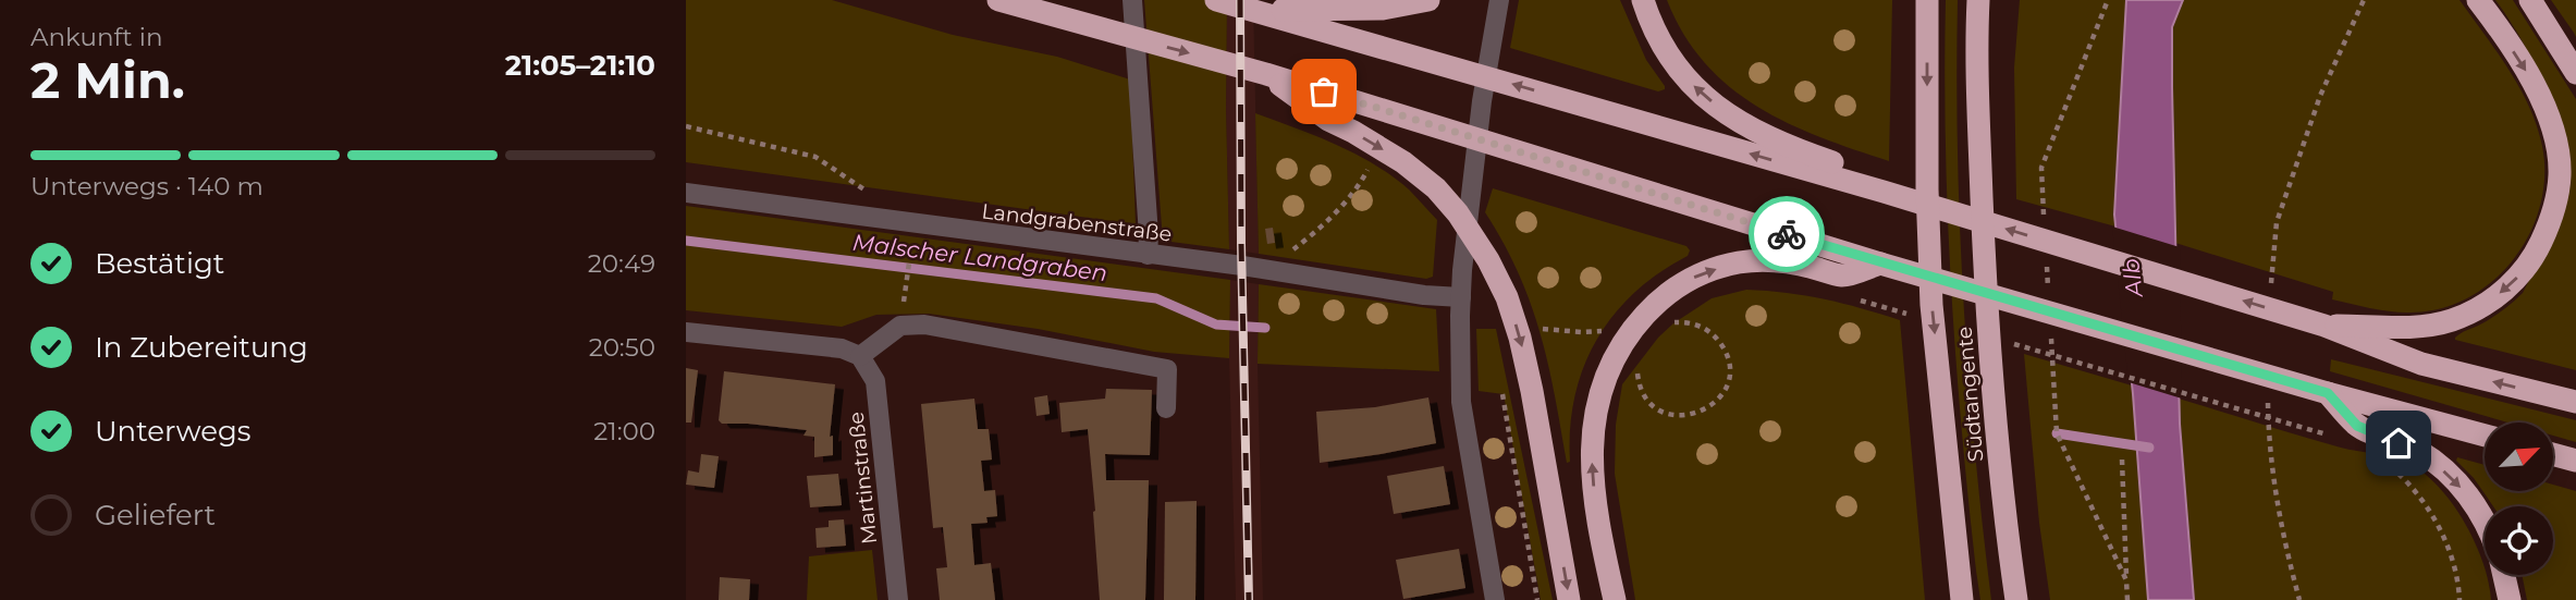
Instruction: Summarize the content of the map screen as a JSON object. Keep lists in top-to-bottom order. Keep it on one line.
{"streets":{"highway":["Südtangente"],"street":["Landgrabenstraße","Martinstraße"]},"water":["Malscher Landgraben","Alb"],"north":"top right","page":{"heading":["2 Min.","Ankunft in","21:05–21:10"],"bar":"Unterwegs · 140 m","list":[["Bestätigt","20:49"],["In Zubereitung","20:50"],["Unterwegs","21:00"],"Geliefert"]}}
